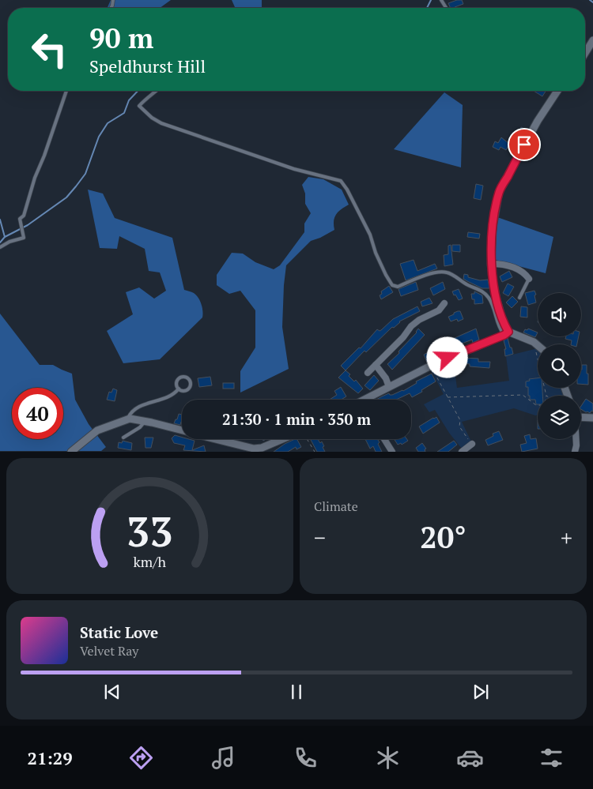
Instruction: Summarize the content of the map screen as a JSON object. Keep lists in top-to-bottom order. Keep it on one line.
{"page":{"turn":["90 m","Speldhurst Hill"],"limit":"40","trip":"21:30 · 1 min · 350 m","tile":"Climate","heat":["−","20°","+"],"song":["Static Love","Velvet Ray"],"tabs":"21:29","gauge":["33","km/h"]}}
